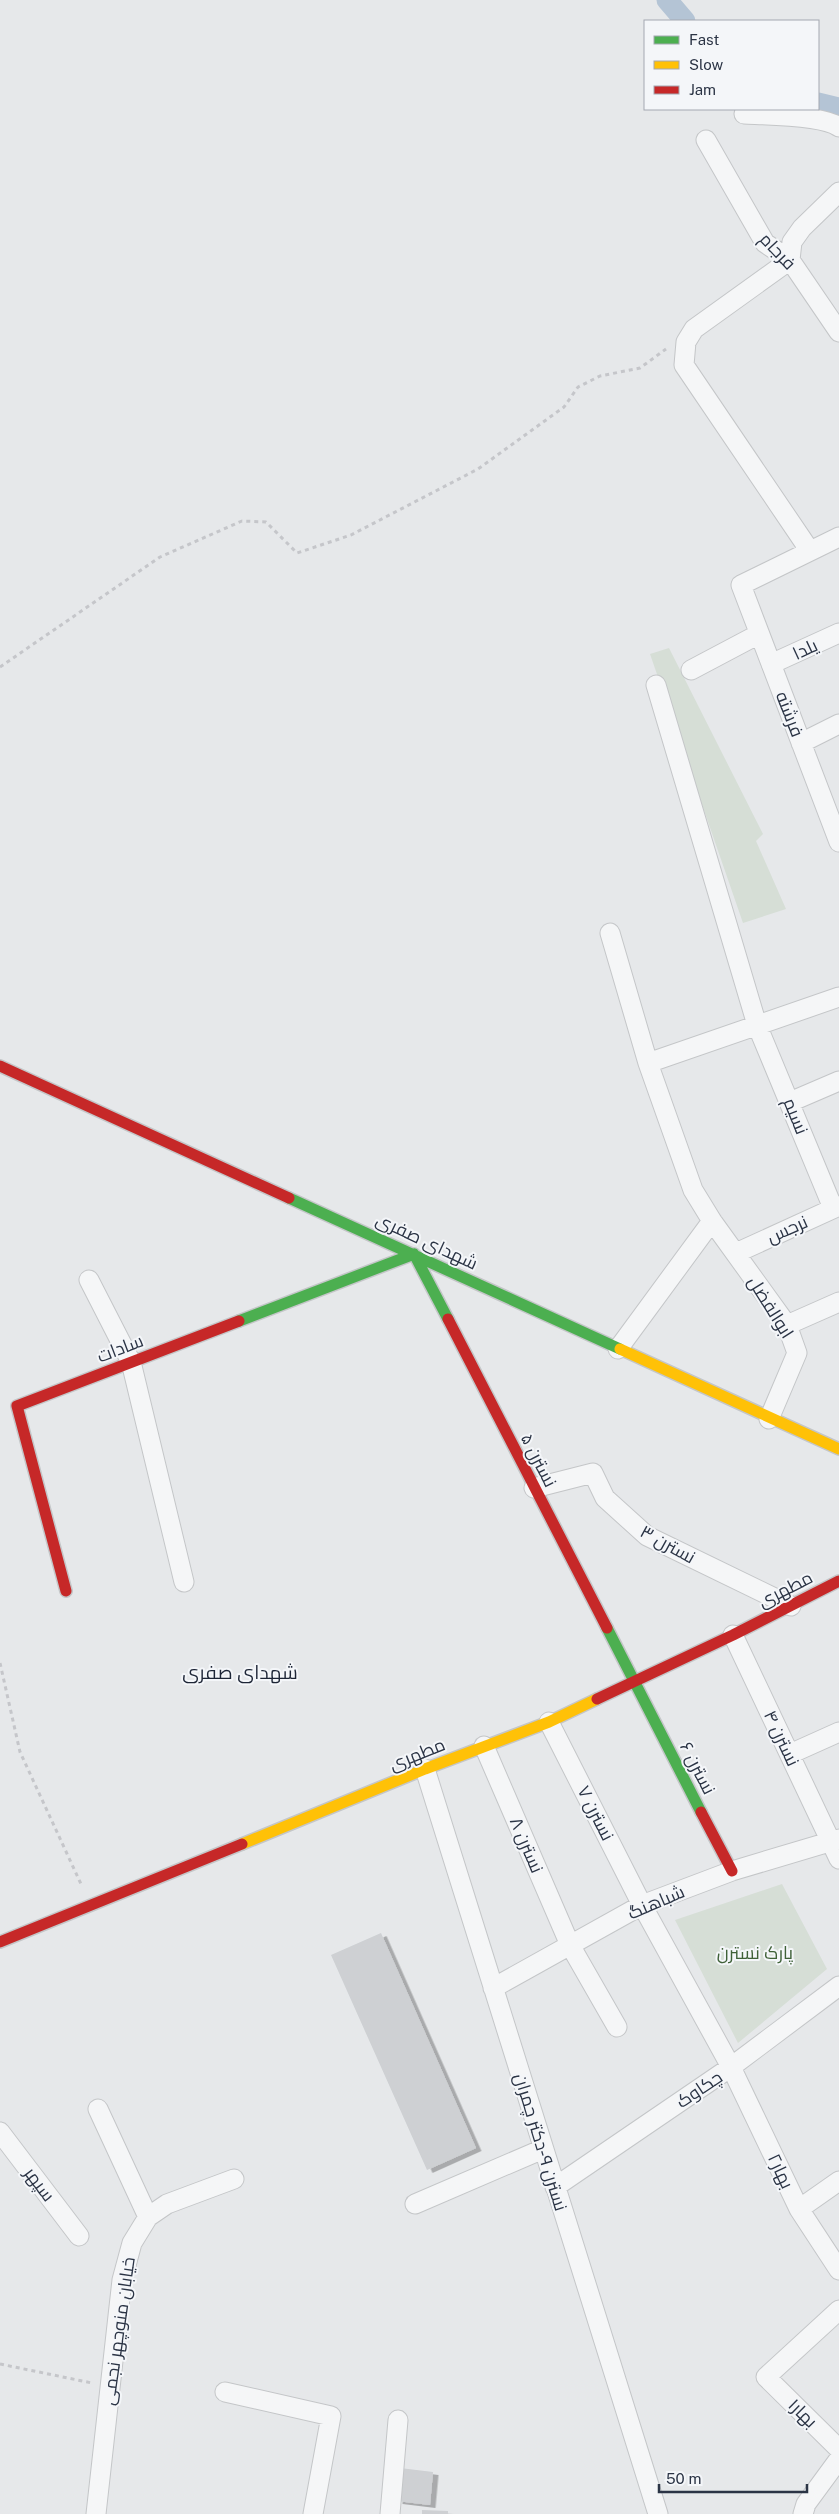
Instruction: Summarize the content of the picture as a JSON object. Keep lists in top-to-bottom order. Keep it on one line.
{"streets":{"street":["فرجام","یلدا","فرشته","نسیم","نرجس","شهدای صفری","ابوالفضل","سادات","نسترن ۵","نسترن ۳","مطهری","نسترن ۴","نسترن ۶","نسترن ۷","نسترن ۸","شباهنگ","چکاوک","نسترن ۹-دکتر چمران","بهار۲","سپهر","خیابان منوچهر نجمی","بهار۱"]},"crossings":[["یلدا","فرشته"],["نسیم","نرجس"],["نرجس","ابوالفضل"],["شهدای صفری","ابوالفضل"],["شهدای صفری","سادات"],["شهدای صفری","نسترن ۵"],["سادات","نسترن ۵"],["نسترن ۵","نسترن ۳"],["نسترن ۵","مطهری"],["نسترن ۵","نسترن ۶"],["نسترن ۳","مطهری"],["مطهری","نسترن ۴"],["مطهری","نسترن ۶"],["مطهری","نسترن ۷"],["مطهری","نسترن ۸"],["مطهری","نسترن ۹-دکتر چمران"],["نسترن ۴","شباهنگ"],["نسترن ۶","شباهنگ"],["نسترن ۷","شباهنگ"],["نسترن ۷","چکاوک"],["نسترن ۷","بهار۲"],["نسترن ۸","شباهنگ"],["شباهنگ","نسترن ۹-دکتر چمران"],["چکاوک","نسترن ۹-دکتر چمران"],["چکاوک","بهار۲"]],"districts":["شهدای صفری"],"parks":["پارک نسترن"],"legend":["Fast","Slow","Jam"],"scale_bar":"50 m"}
